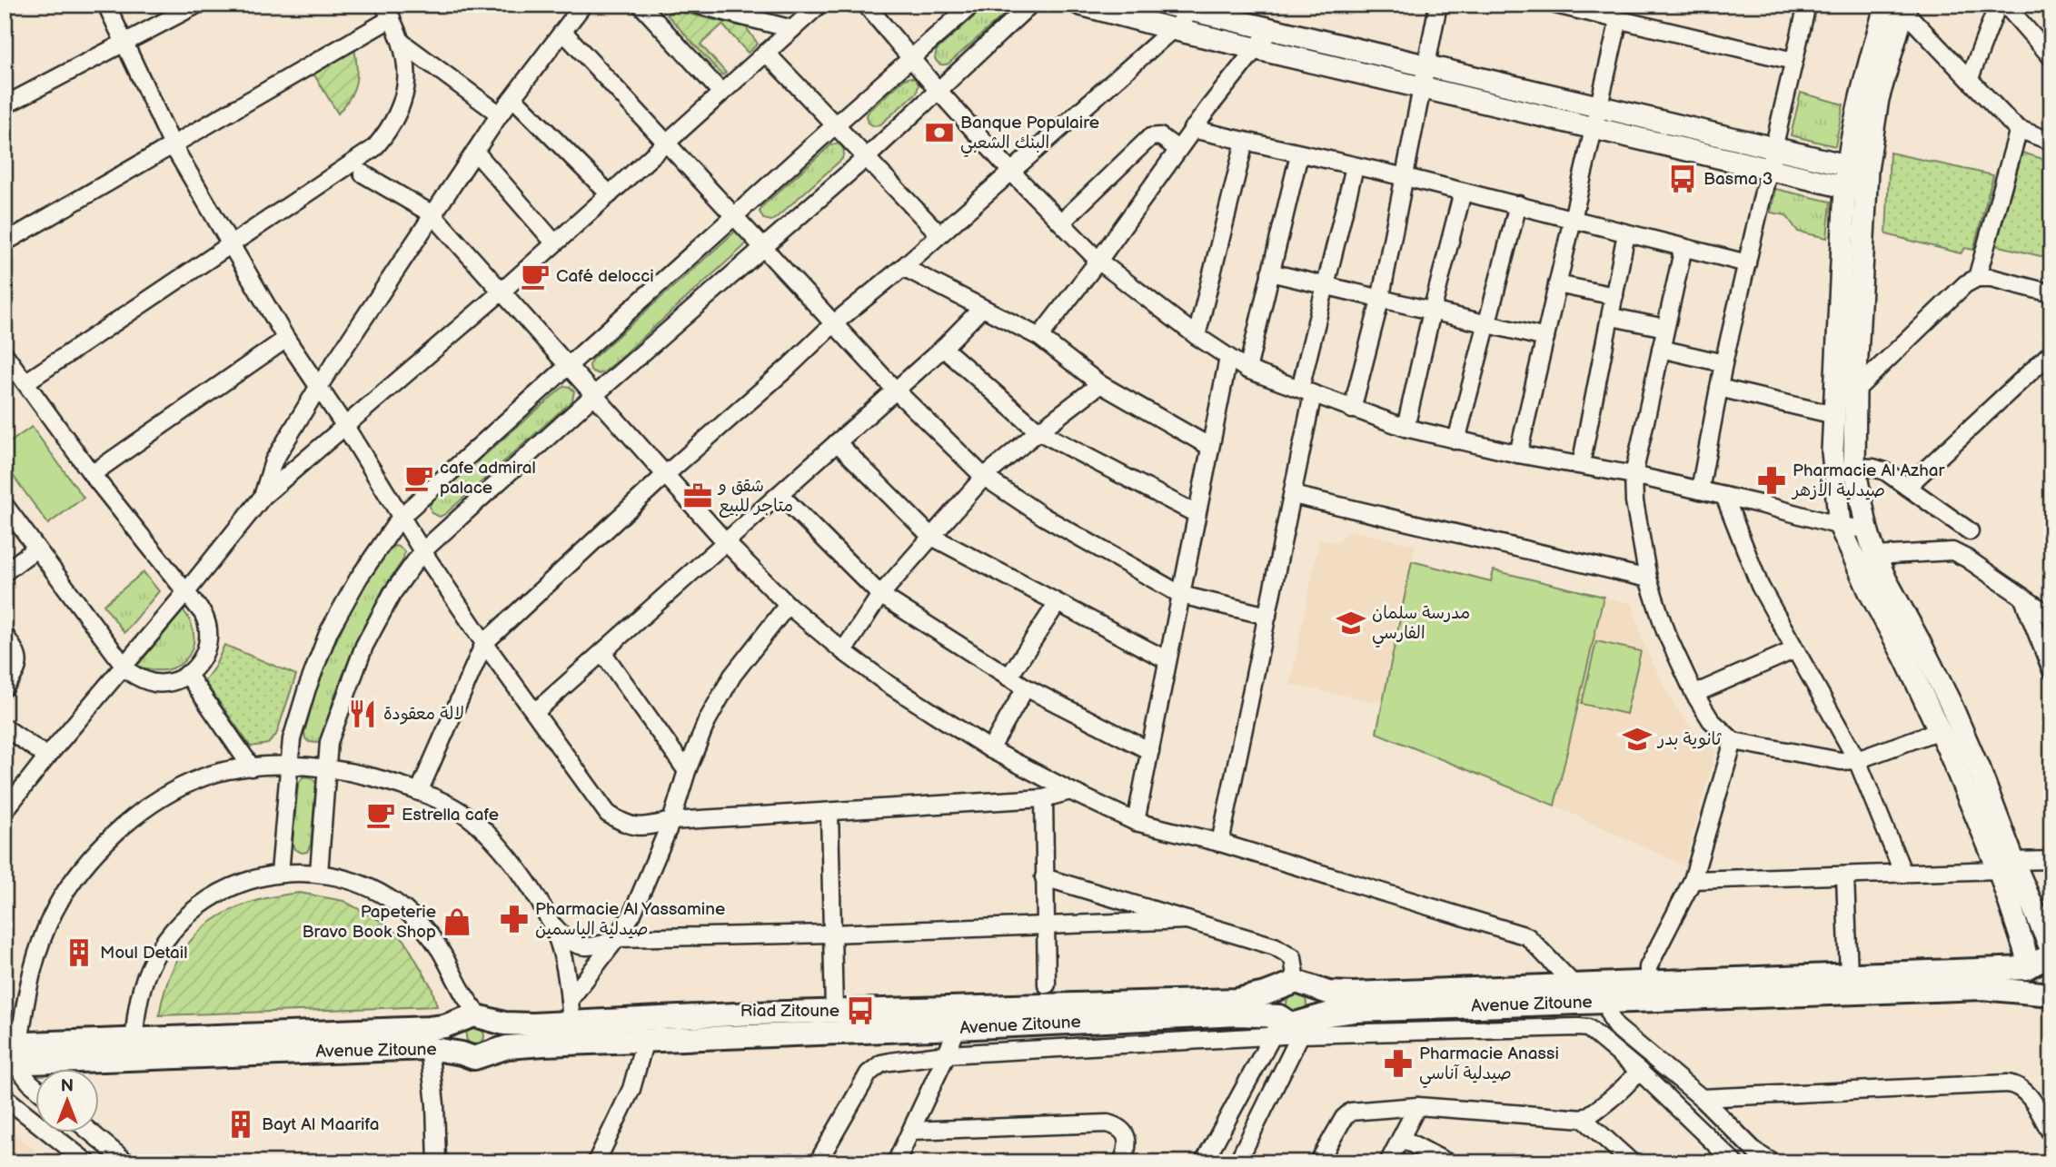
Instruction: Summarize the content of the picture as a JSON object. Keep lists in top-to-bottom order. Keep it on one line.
{"streets":{"main road":["Avenue Zitoune"]},"places":{"bank":["Banque Populaire البنك الشعبي"],"bus stop":["Basma 3","Riad Zitoune"],"cafe":["Café delocci","cafe admiral palace","Estrella cafe"],"pharmacy":["Pharmacie Al Azhar صيدلية الأزهر","Pharmacie Al Yassamine صيدلية الياسمين","Pharmacie Anassi صيدلية آناسي"],"office":["شقق و متاجر للبيع"],"school or university":["مدرسة سلمان الفارسي","ثانوية بدر"],"restaurant":["لالة معقودة"],"shop":["Papeterie Bravo Book Shop"],"building":["Moul Detail","Bayt Al Maarifa"]},"north":"top"}
